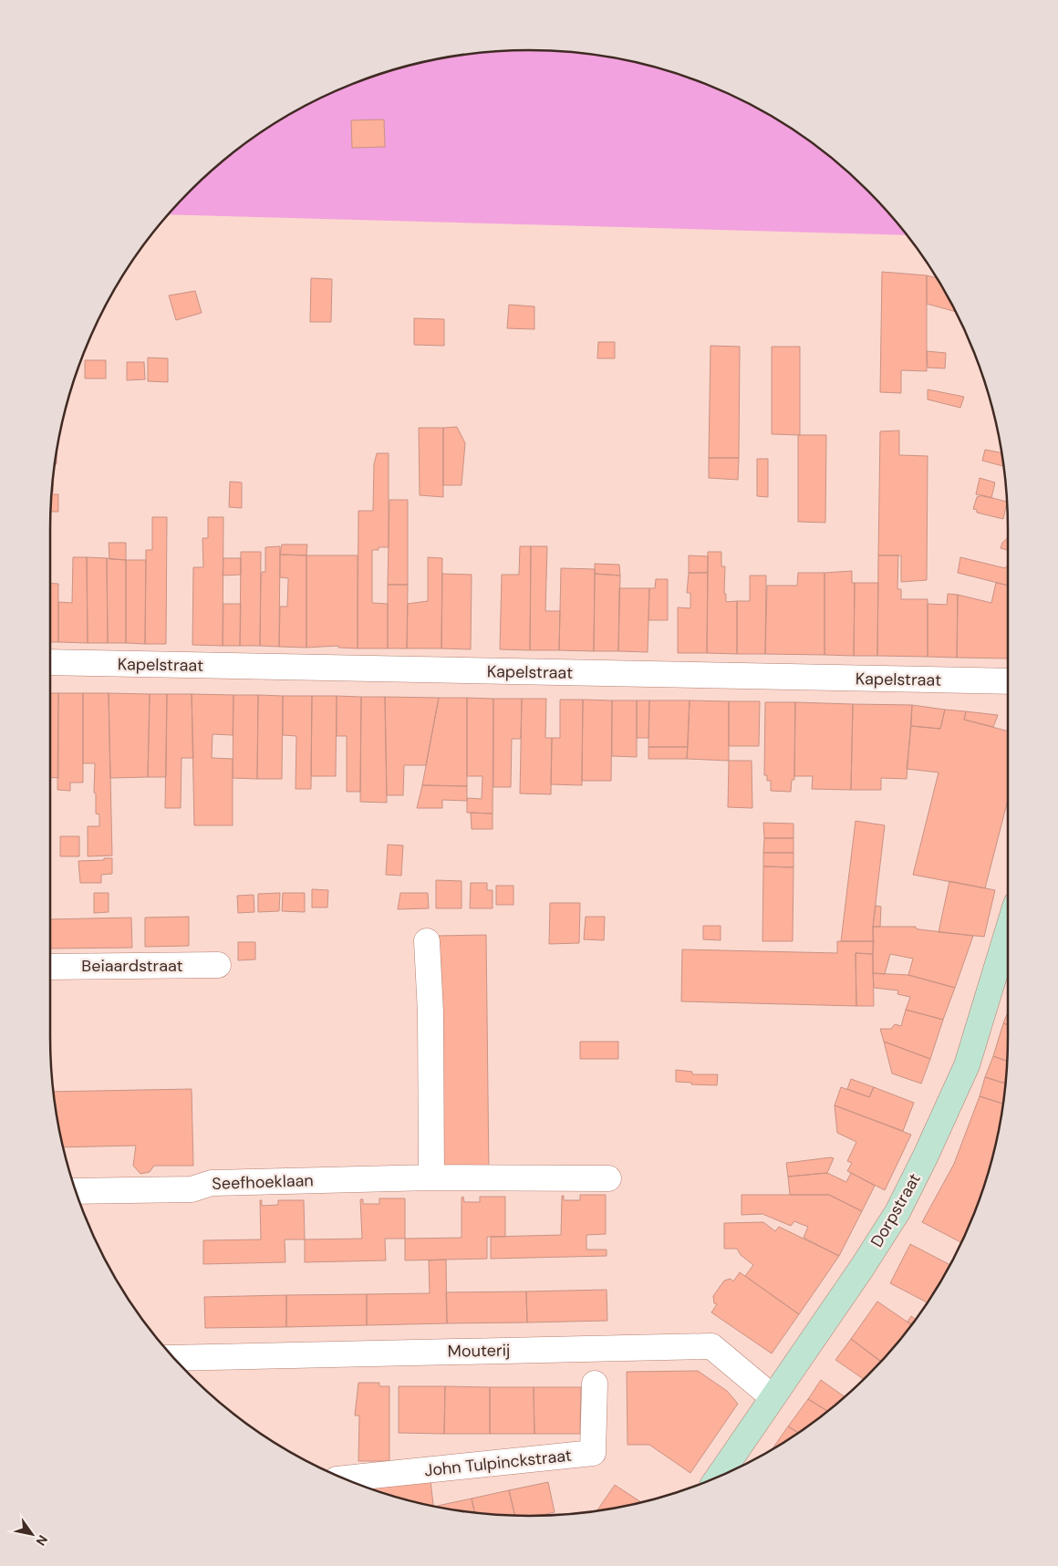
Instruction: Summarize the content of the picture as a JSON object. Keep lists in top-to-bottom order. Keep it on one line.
{"streets":{"street":["Kapelstraat","Beiaardstraat","Seefhoeklaan","Dorpstraat","Mouterij","John Tulpinckstraat"]},"crossings":[["Dorpstraat","Mouterij"]],"north":"bottom right"}
